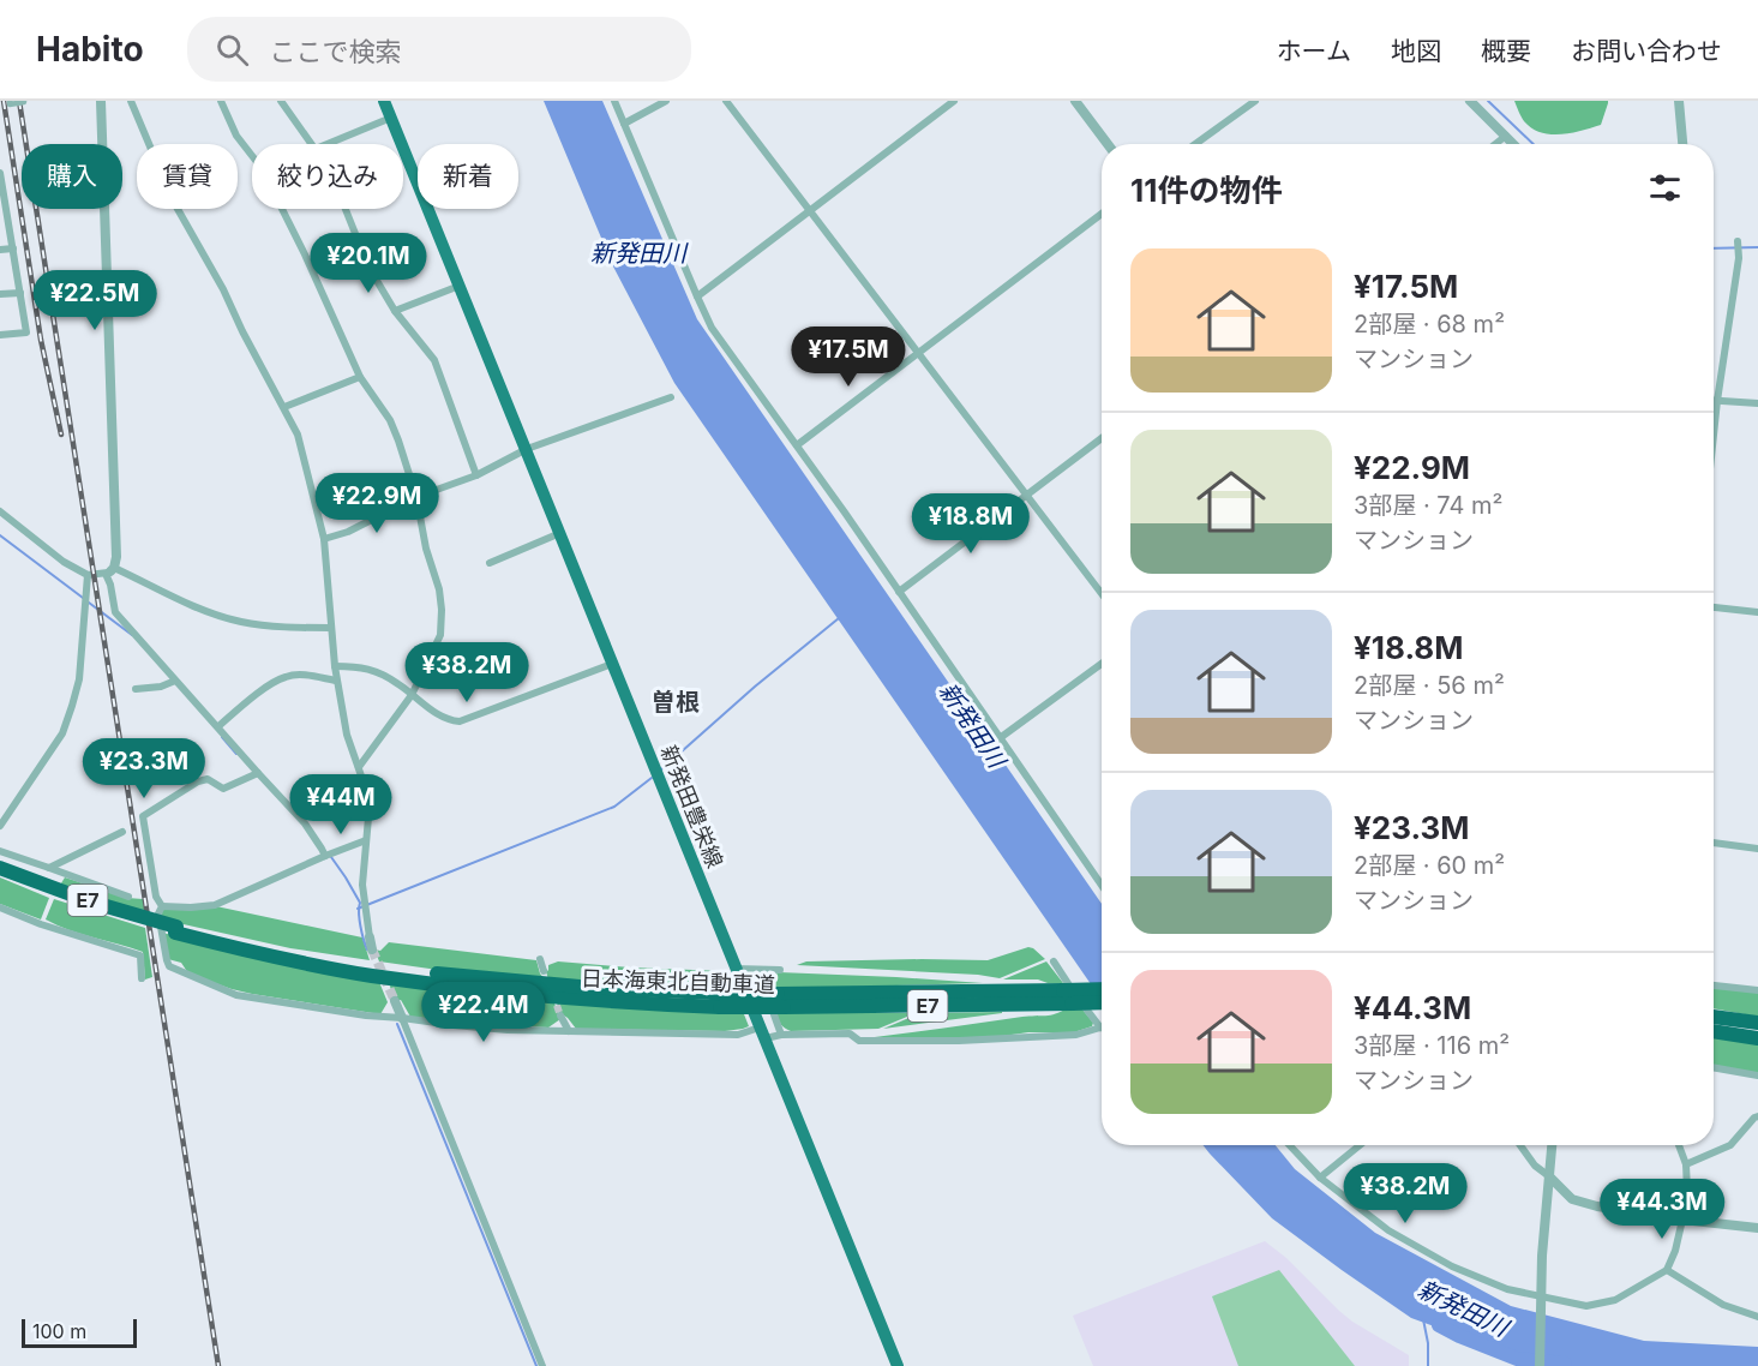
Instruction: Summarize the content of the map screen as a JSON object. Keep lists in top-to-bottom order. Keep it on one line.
{"streets":{"highway":["E7","日本海東北自動車道"],"main road":["新発田豊栄線"]},"districts":["曽根"],"water":["新発田川"],"scale_bar":"100 m","page":{"header":"Habito","search":"ここで検索","nav":["ホーム","地図","概要","お問い合わせ"],"chip":["購入","賃貸","絞り込み","新着"],"heading":"11件の物件","list":[{"name":"¥17.5M","note":"2部屋 · 68 m² · マンション"},{"name":"¥22.9M","note":"3部屋 · 74 m² · マンション"},{"name":"¥18.8M","note":"2部屋 · 56 m² · マンション"},{"name":"¥23.3M","note":"2部屋 · 60 m² · マンション"},{"name":"¥44.3M","note":"3部屋 · 116 m² · マンション"}],"price":["¥20.1M","¥22.5M","¥17.5M","¥22.9M","¥18.8M","¥38.2M","¥23.3M","¥44M","¥22.4M","¥38.2M","¥44.3M"],"scale":"100 m"}}
